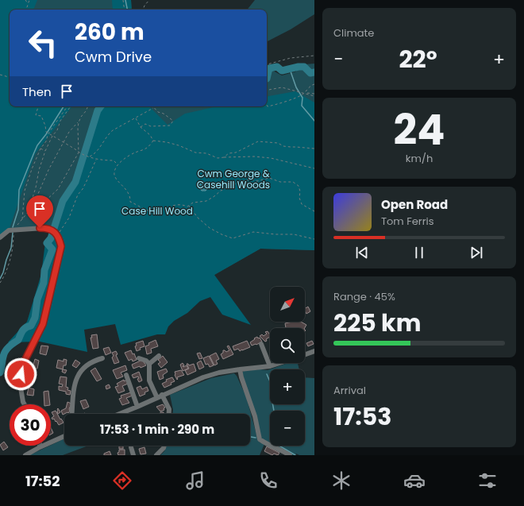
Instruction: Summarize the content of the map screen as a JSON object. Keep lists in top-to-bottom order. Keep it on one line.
{"parks":["Cwm George & Casehill Woods","Case Hill Wood"],"north":"top right","page":{"tile":["Climate",["24","km/h"],["Range · 45%","225 km"],["Arrival","17:53"]],"turn":["260 m","Cwm Drive"],"heat":["−","22°","+"],"then":"Then","song":["Open Road","Tom Ferris"],"map_buttons":["+","−"],"limit":"30","trip":"17:53 · 1 min · 290 m","tabs":"17:52"}}
